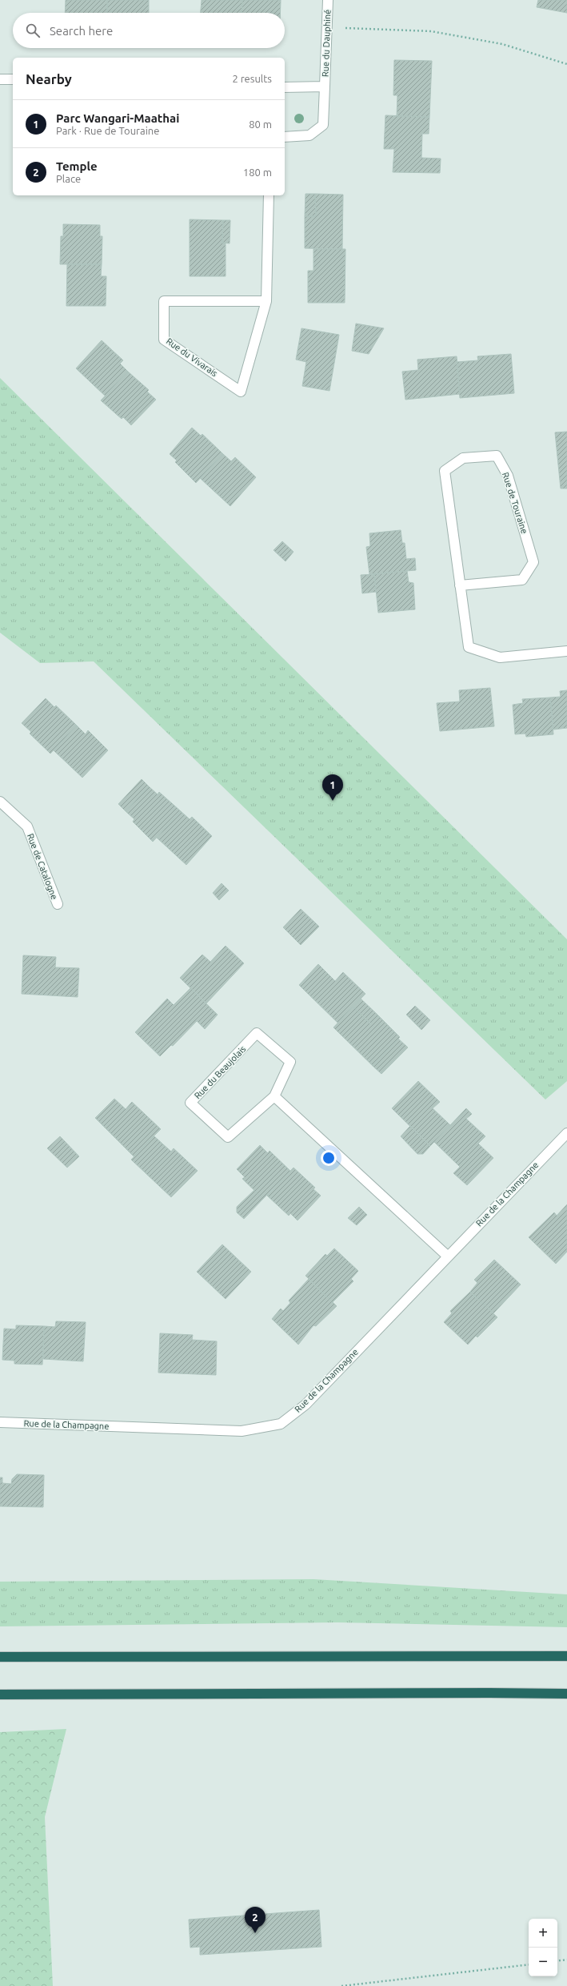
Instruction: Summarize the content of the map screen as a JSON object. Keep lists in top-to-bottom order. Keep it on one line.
{"streets":{"street":["Rue du Dauphiné","Rue du Vivarais","Rue de Touraine","Rue de Catalogne","Rue du Beaujolais","Rue de la Champagne"]},"page":{"search":"Search here","heading":["Nearby","2 results"],"list":[{"mark":"1","name":"Parc Wangari-Maathai","note":"Park · Rue de Touraine","value":"80 m"},{"mark":"2","name":"Temple","note":"Place","value":"180 m"}],"pins":["1","2"],"map_buttons":["+","−"]}}
